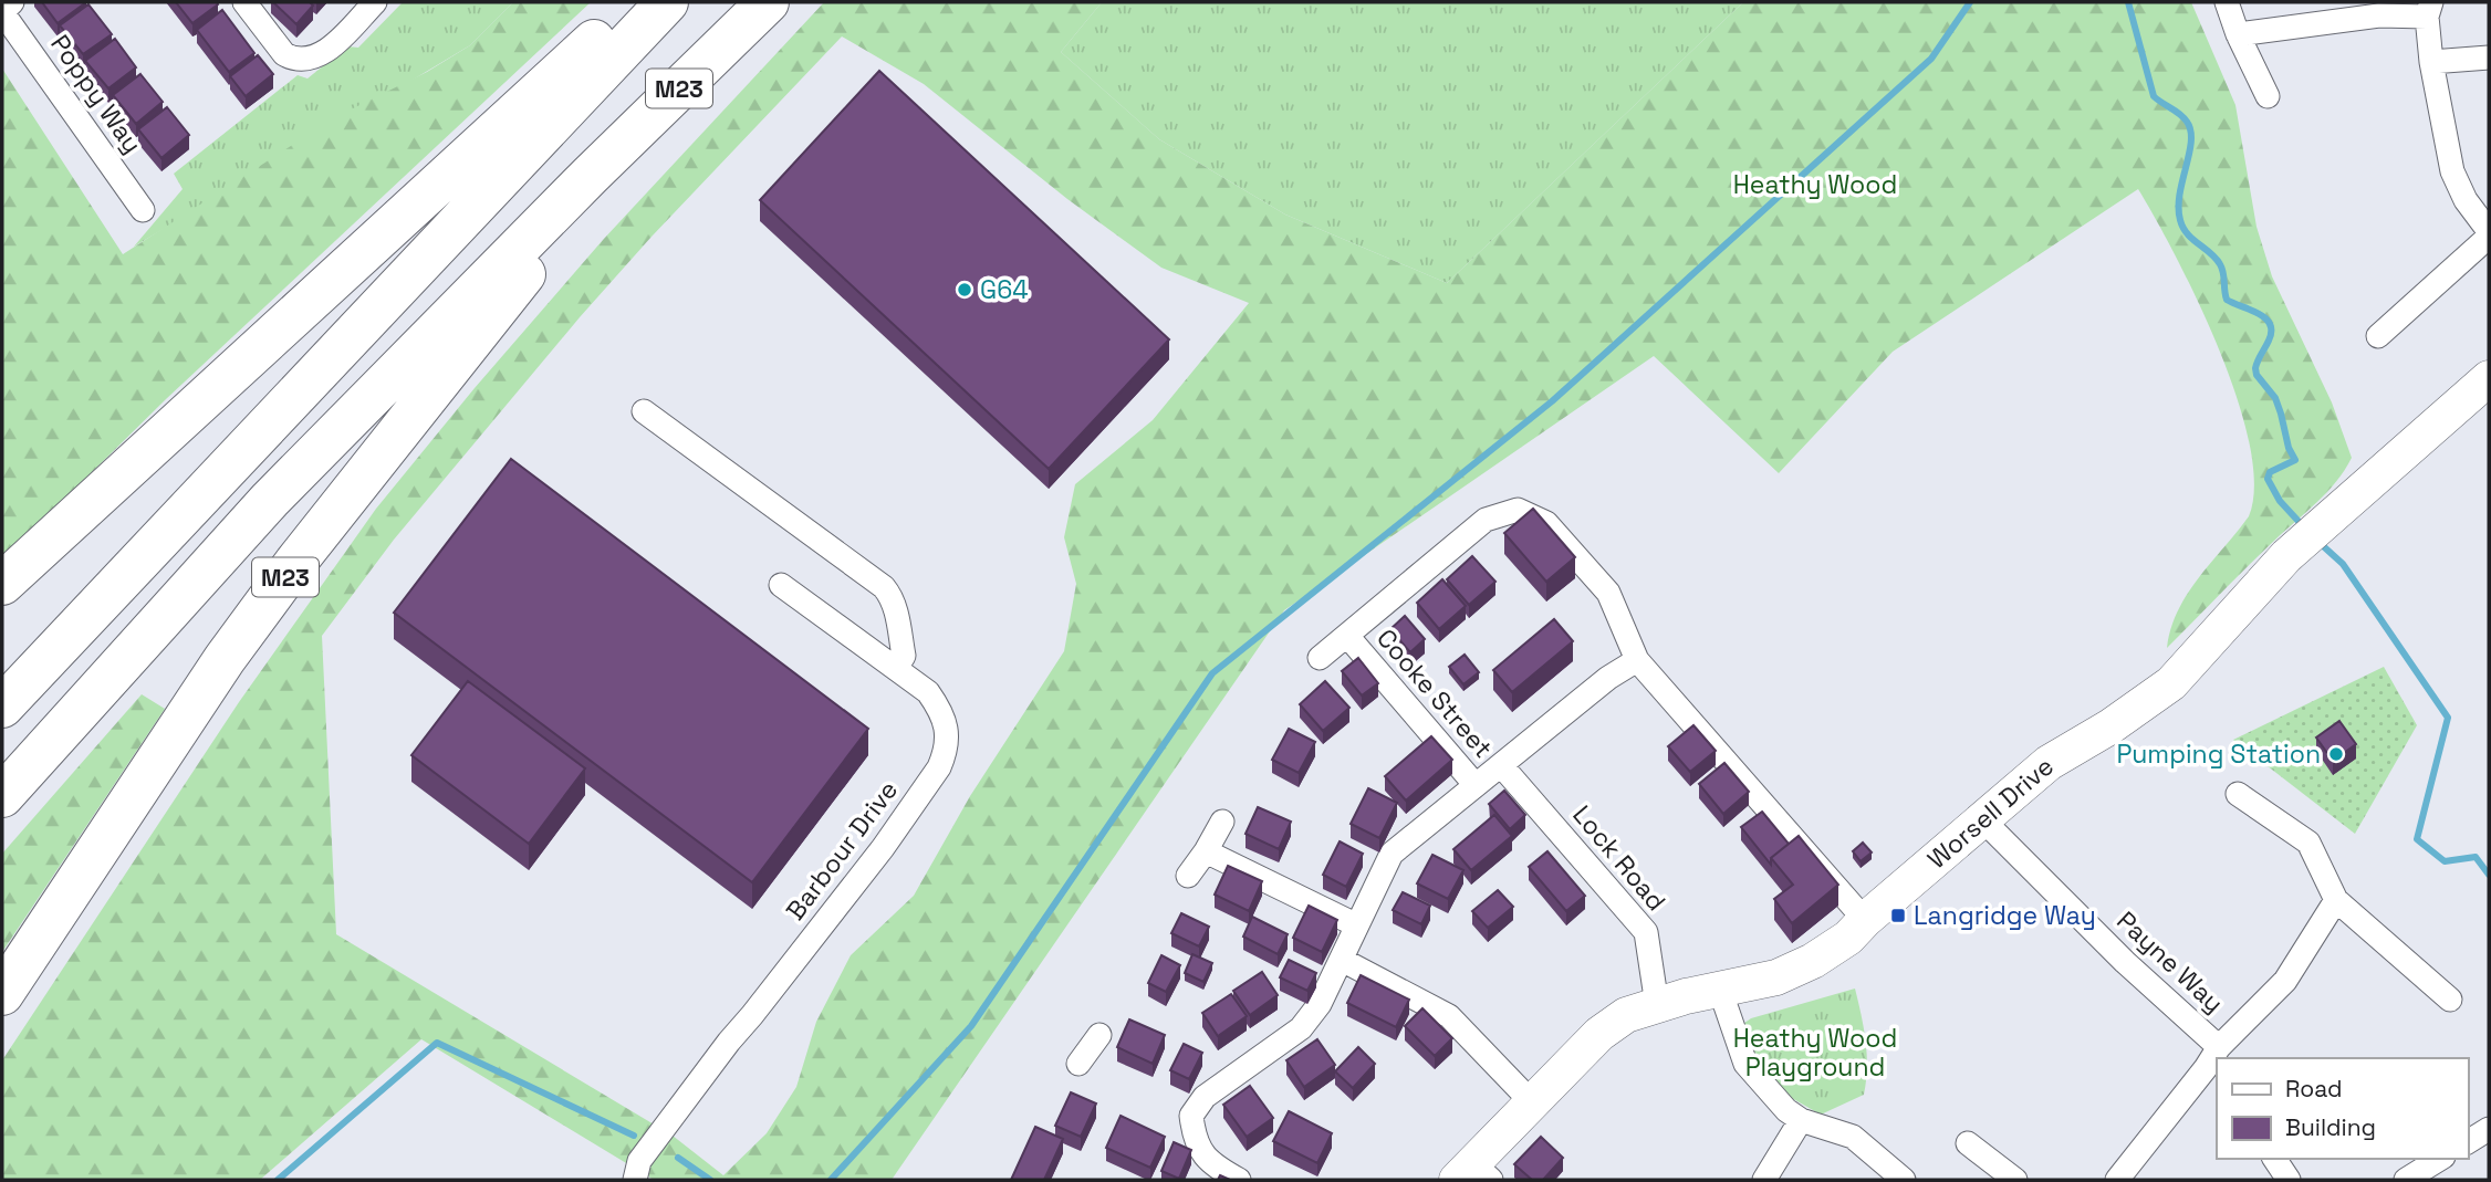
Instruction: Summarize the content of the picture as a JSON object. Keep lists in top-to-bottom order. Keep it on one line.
{"streets":{"highway":["M23"],"street":["Poppy Way","Cooke Street","Worsell Drive","Barbour Drive","Lock Road","Payne Way"]},"crossings":[["Worsell Drive","Lock Road"],["Worsell Drive","Payne Way"]],"parks":["Heathy Wood","Heathy Wood Playground"],"places":{"other":["G64","Pumping Station"],"transit":["Langridge Way"]},"legend":["Road","Building"]}
